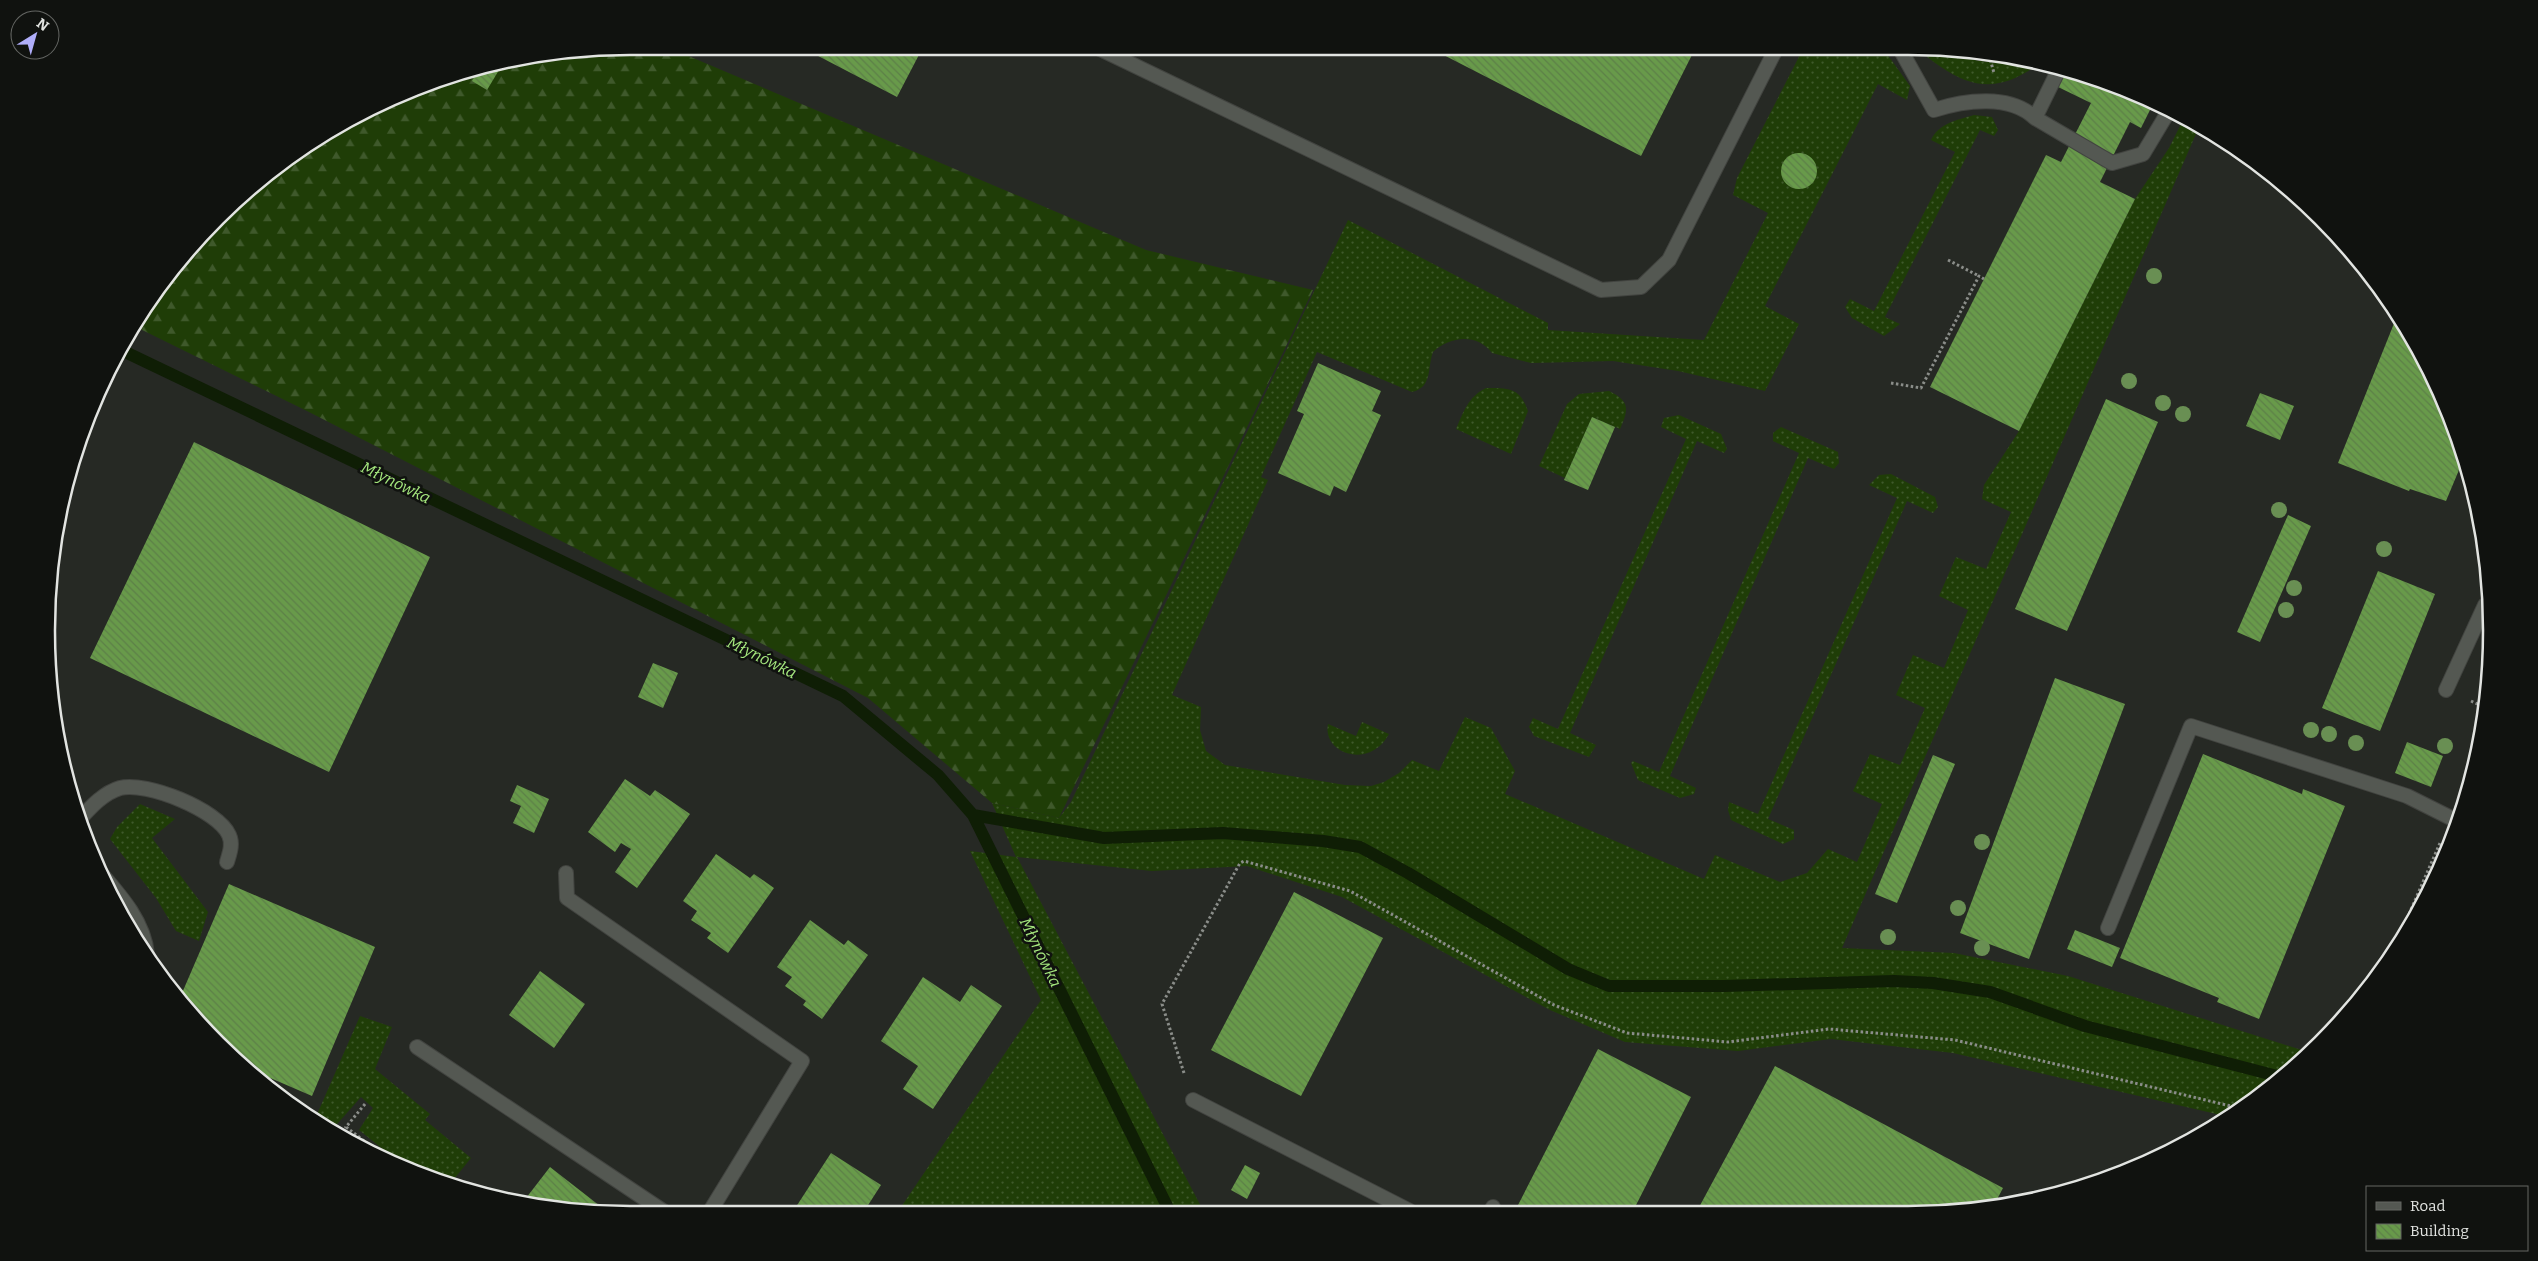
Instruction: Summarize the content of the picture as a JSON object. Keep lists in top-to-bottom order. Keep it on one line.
{"water":["Młynówka"],"legend":["Road","Building"],"north":"top right"}
